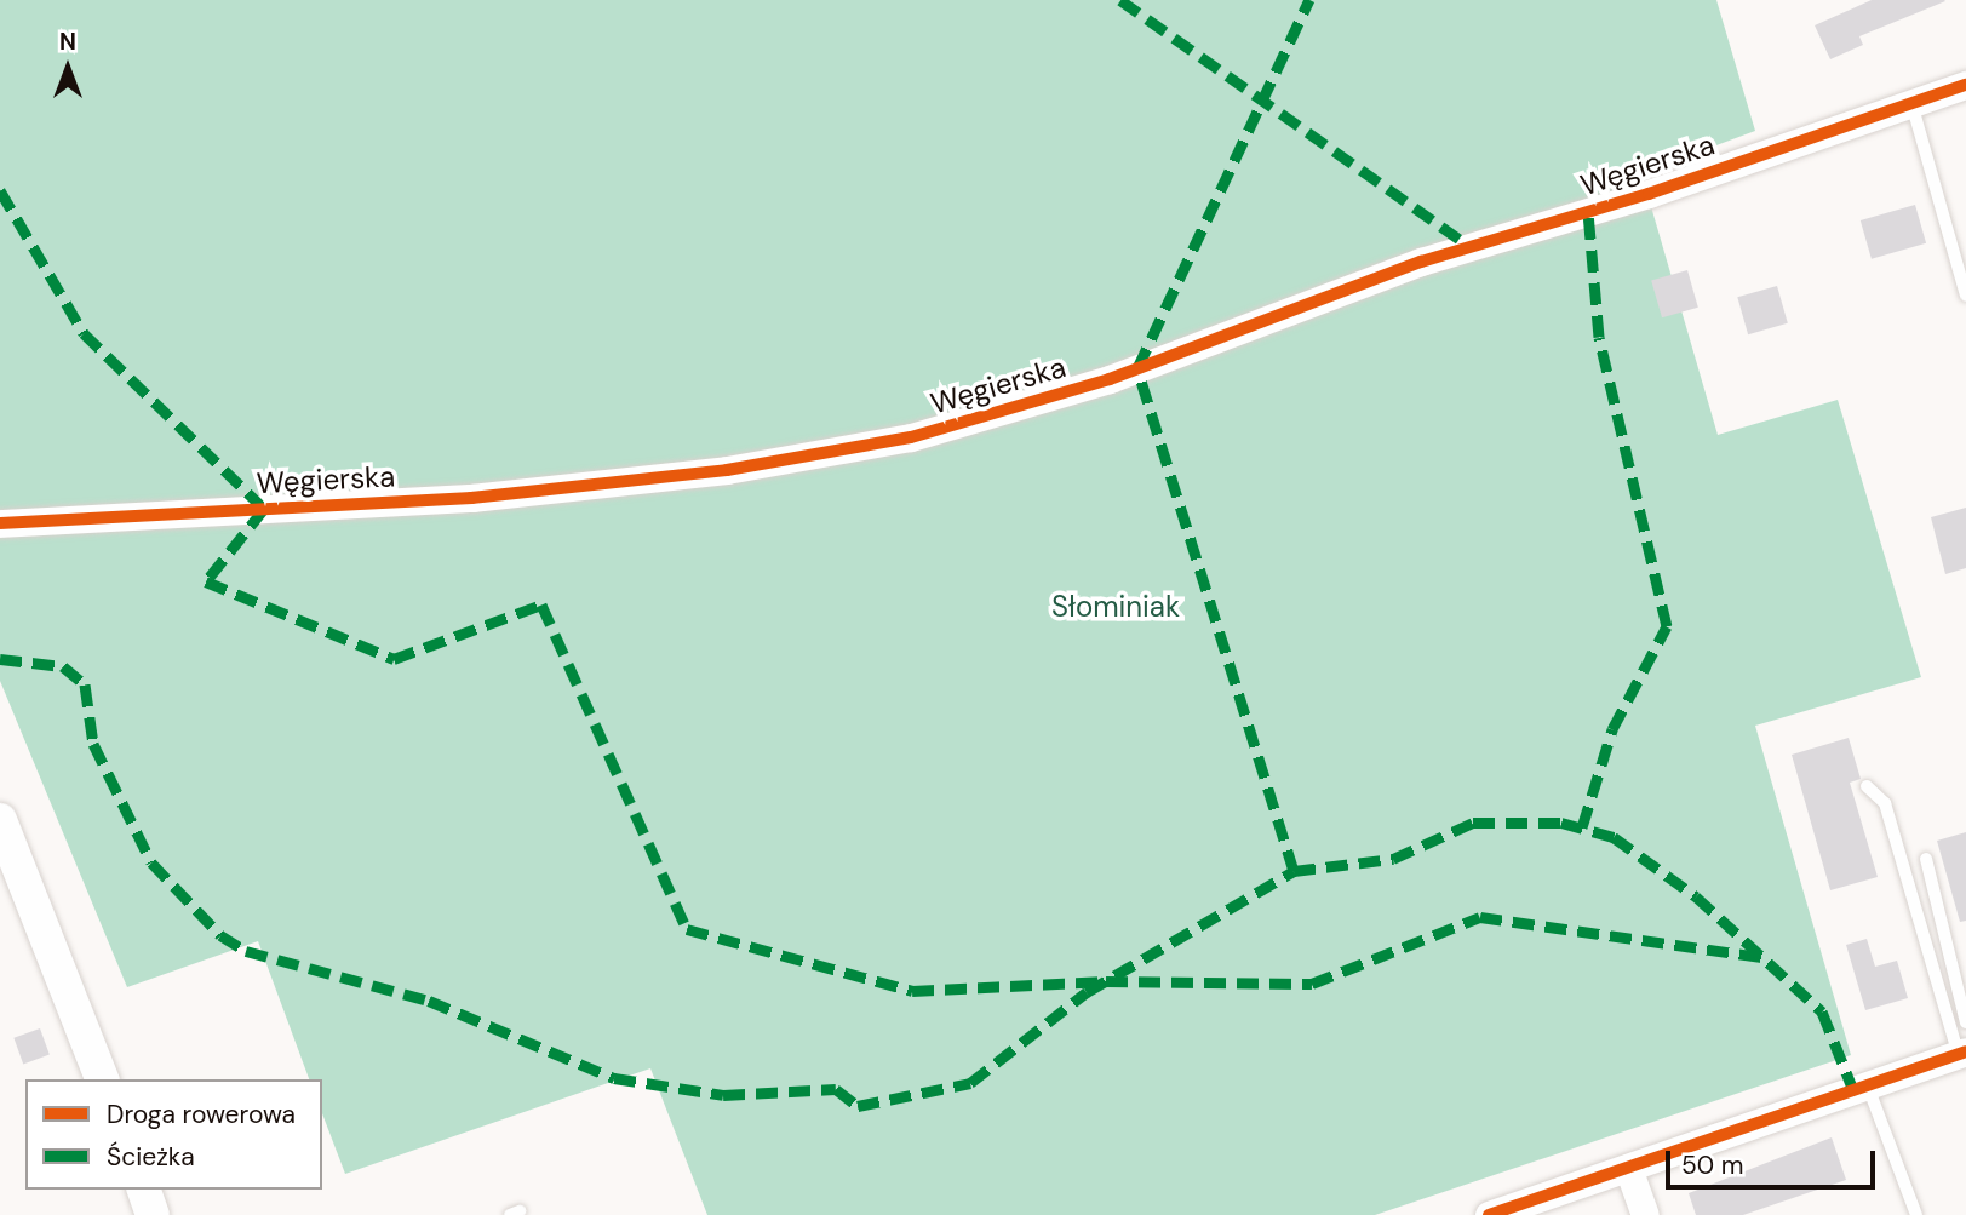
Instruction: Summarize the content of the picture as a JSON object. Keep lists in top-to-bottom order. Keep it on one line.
{"streets":{"street":["Węgierska"]},"parks":["Słominiak"],"legend":["Droga rowerowa","Ścieżka"],"scale_bar":"50 m","north":"top"}
